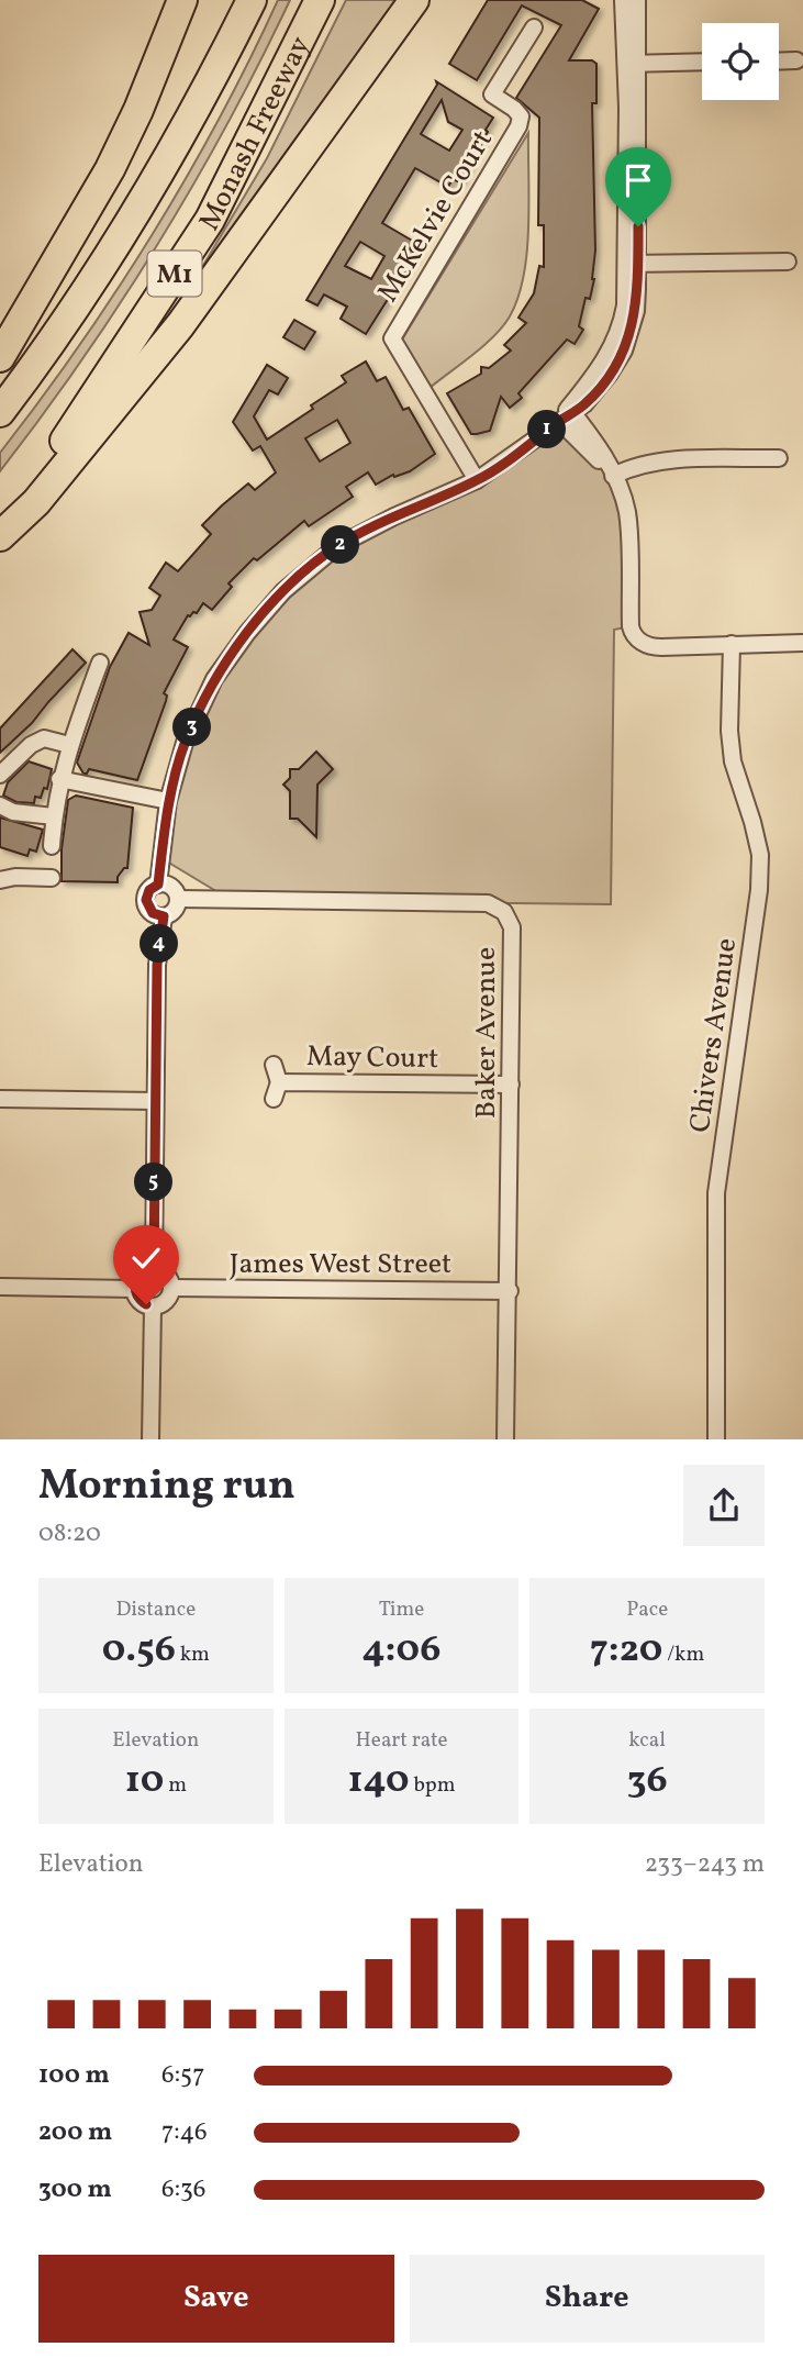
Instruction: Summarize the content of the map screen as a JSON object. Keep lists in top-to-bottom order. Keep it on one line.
{"streets":{"highway":["Monash Freeway","M1"],"street":["McKelvie Court","Baker Avenue","Chivers Avenue","May Court","James West Street"]},"crossings":[["Baker Avenue","May Court"],["Baker Avenue","James West Street"]],"page":{"pins":["1","2","3","4","5"],"heading":["Morning run","08:20"],"stats":[["Distance","0.56 km"],["Time","4:06"],["Pace","7:20 /km"],["Elevation","10 m"],["Heart rate","140 bpm"],["kcal","36"]],"chart":["Elevation","233–243 m"],"list":[{"name":"100 m","note":"6:57"},{"name":"200 m","note":"7:46"},{"name":"300 m","note":"6:36"}],"buttons":["Save","Share"]}}
